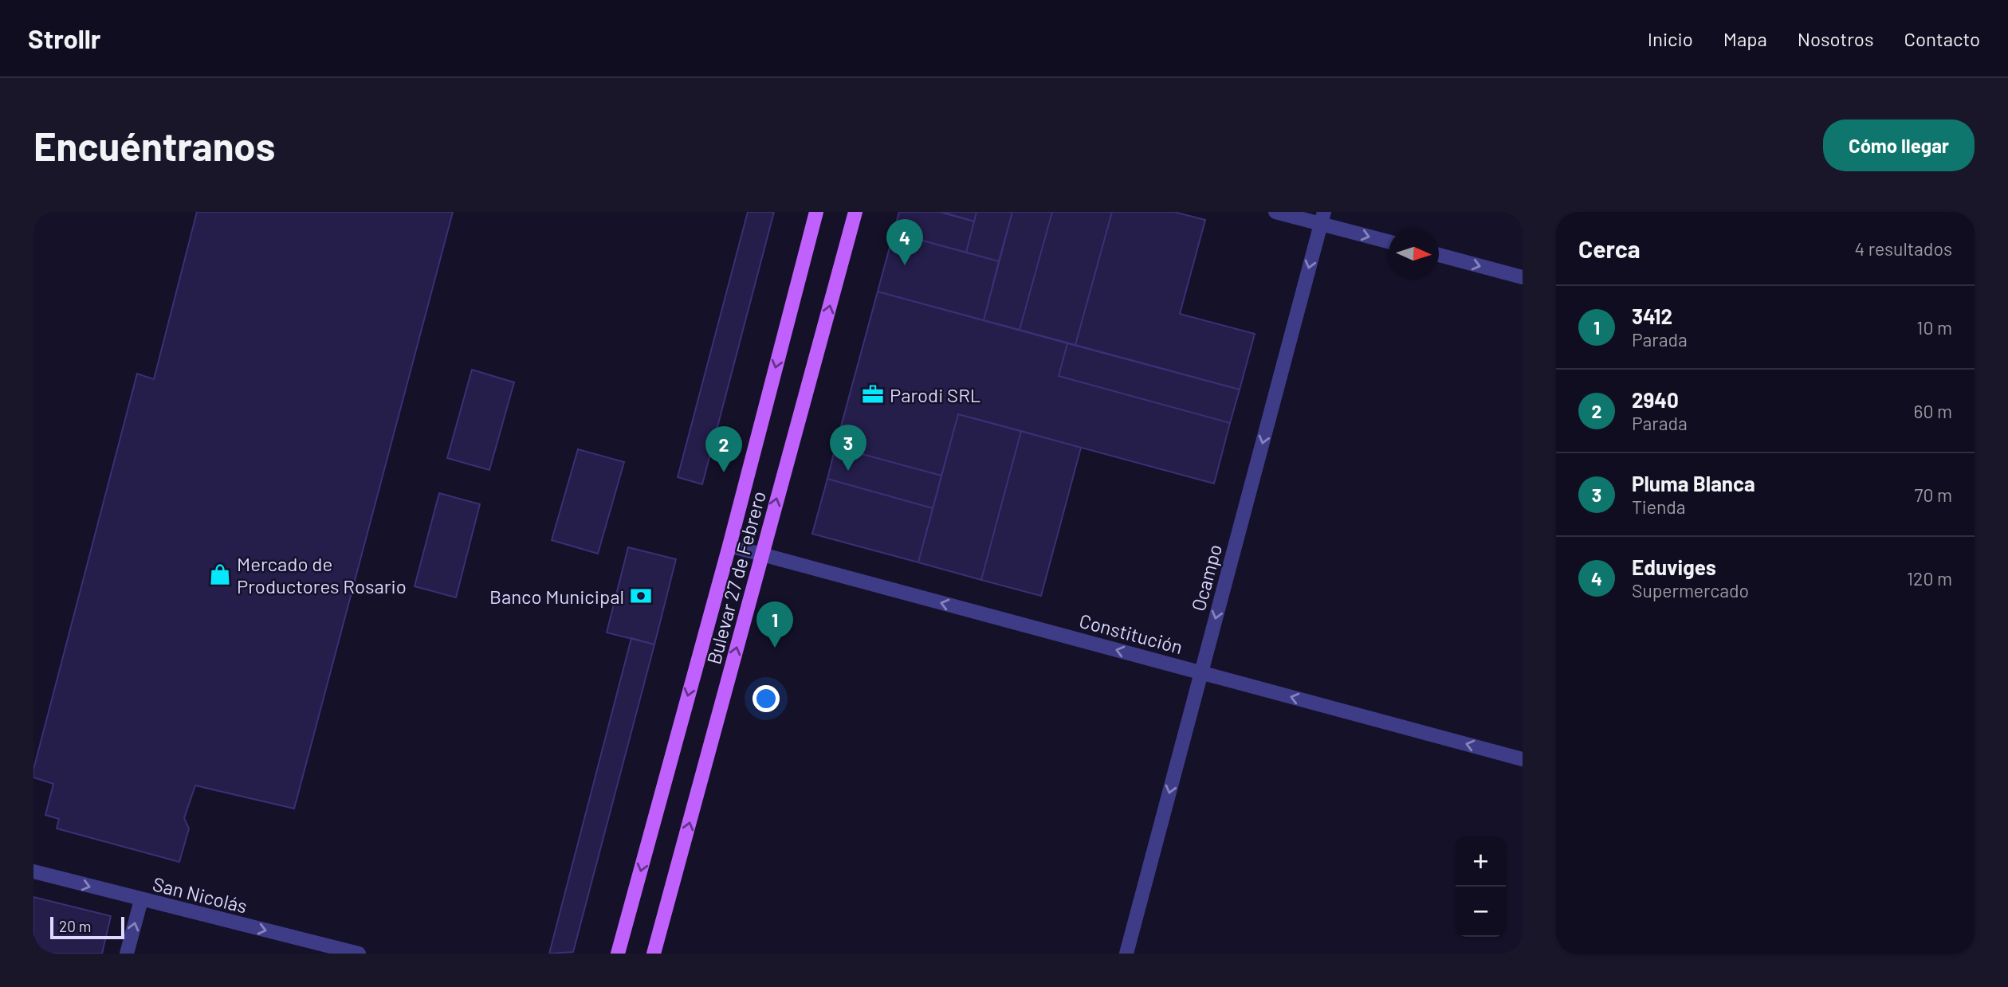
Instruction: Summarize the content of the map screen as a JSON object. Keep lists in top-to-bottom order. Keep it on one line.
{"streets":{"main road":["Bulevar 27 de Febrero"],"street":["Ocampo","Constitución","San Nicolás"]},"crossings":[["Bulevar 27 de Febrero","Constitución"],["Ocampo","Constitución"]],"one_way":["Ocampo","Constitución","San Nicolás"],"places":{"office":["Parodi SRL"],"shop":["Mercado de Productores Rosario"],"bank":["Banco Municipal"]},"scale_bar":"20 m","north":"right","page":{"header":"Strollr","nav":["Inicio","Mapa","Nosotros","Contacto"],"buttons":"Cómo llegar","title":"Encuéntranos","heading":["Cerca","4 resultados"],"pins":["4","3","2","1"],"list":[{"mark":"1","name":"3412","note":"Parada","value":"10 m"},{"mark":"2","name":"2940","note":"Parada","value":"60 m"},{"mark":"3","name":"Pluma Blanca","note":"Tienda","value":"70 m"},{"mark":"4","name":"Eduviges","note":"Supermercado","value":"120 m"}],"map_buttons":["+","−"],"scale":"20 m"}}
